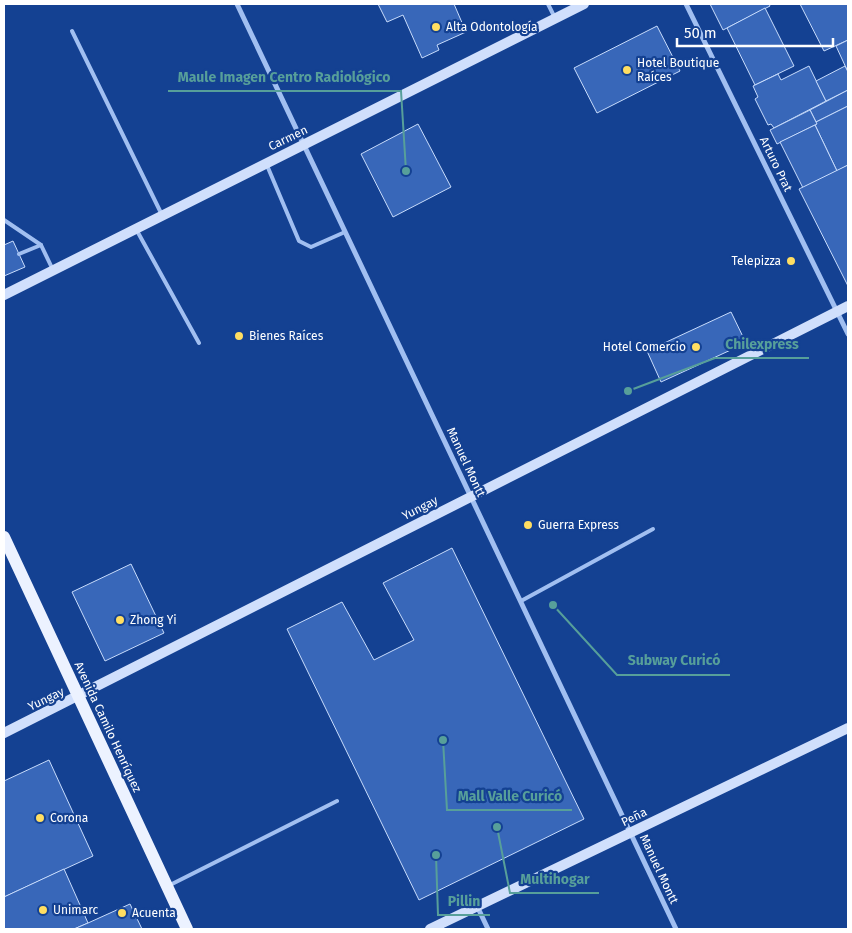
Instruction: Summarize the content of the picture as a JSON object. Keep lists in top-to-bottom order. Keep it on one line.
{"streets":{"main road":["Avenida Camilo Henríquez"],"street":["Carmen","Arturo Prat","Manuel Montt","Yungay","Peña"]},"crossings":[["Carmen","Manuel Montt"],["Arturo Prat","Yungay"],["Manuel Montt","Yungay"],["Manuel Montt","Peña"],["Yungay","Avenida Camilo Henríquez"]],"places":["Alta Odontología","Hotel Boutique Raíces","Maule Imagen Centro Radiológico","Telepizza","Bienes Raíces","Hotel Comercio","Chilexpress","Guerra Express","Subway Curicó","Zhong Yi","Mall Valle Curicó","Corona","Multihogar","Pillin","Unimarc","Acuenta"],"scale_bar":"50 m"}
